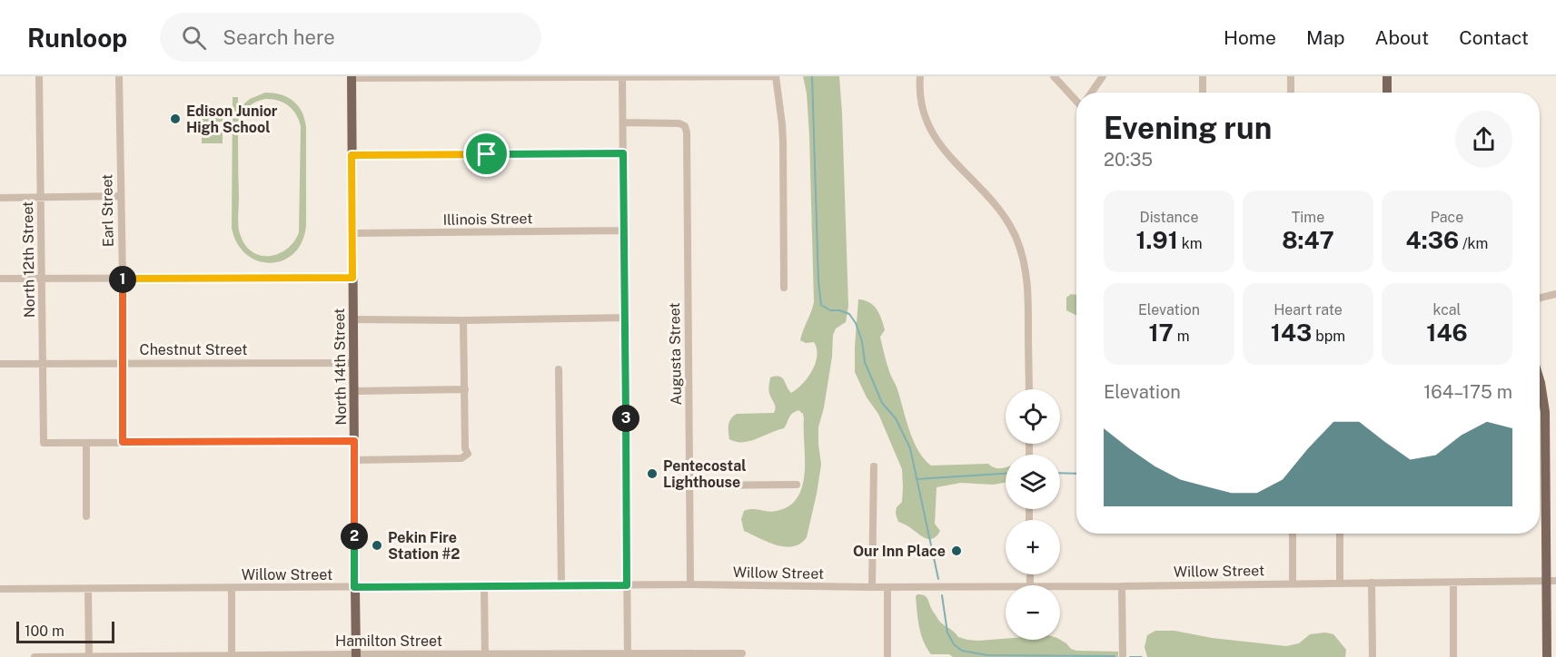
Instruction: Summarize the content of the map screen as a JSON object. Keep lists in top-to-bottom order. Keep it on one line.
{"streets":{"main road":["North 14th Street"],"street":["Earl Street","Illinois Street","North 12th Street","Chestnut Street","Augusta Street","Willow Street","Hamilton Street"]},"crossings":[["Earl Street","Chestnut Street"],["Illinois Street","North 14th Street"],["North 12th Street","Chestnut Street"],["Chestnut Street","North 14th Street"],["Augusta Street","Willow Street"],["North 14th Street","Willow Street"],["North 14th Street","Hamilton Street"]],"places":["Edison Junior High School","Pentecostal Lighthouse","Pekin Fire Station #2","Our Inn Place"],"scale_bar":"100 m","page":{"header":"Runloop","search":"Search here","nav":["Home","Map","About","Contact"],"heading":["Evening run","20:35"],"stats":[["Distance","1.91 km"],["Time","8:47"],["Pace","4:36 /km"],["Elevation","17 m"],["Heart rate","143 bpm"],["kcal","146"]],"pins":["1","3","2"],"chart":["Elevation","164–175 m"],"map_buttons":["+","−"],"scale":"100 m"}}
